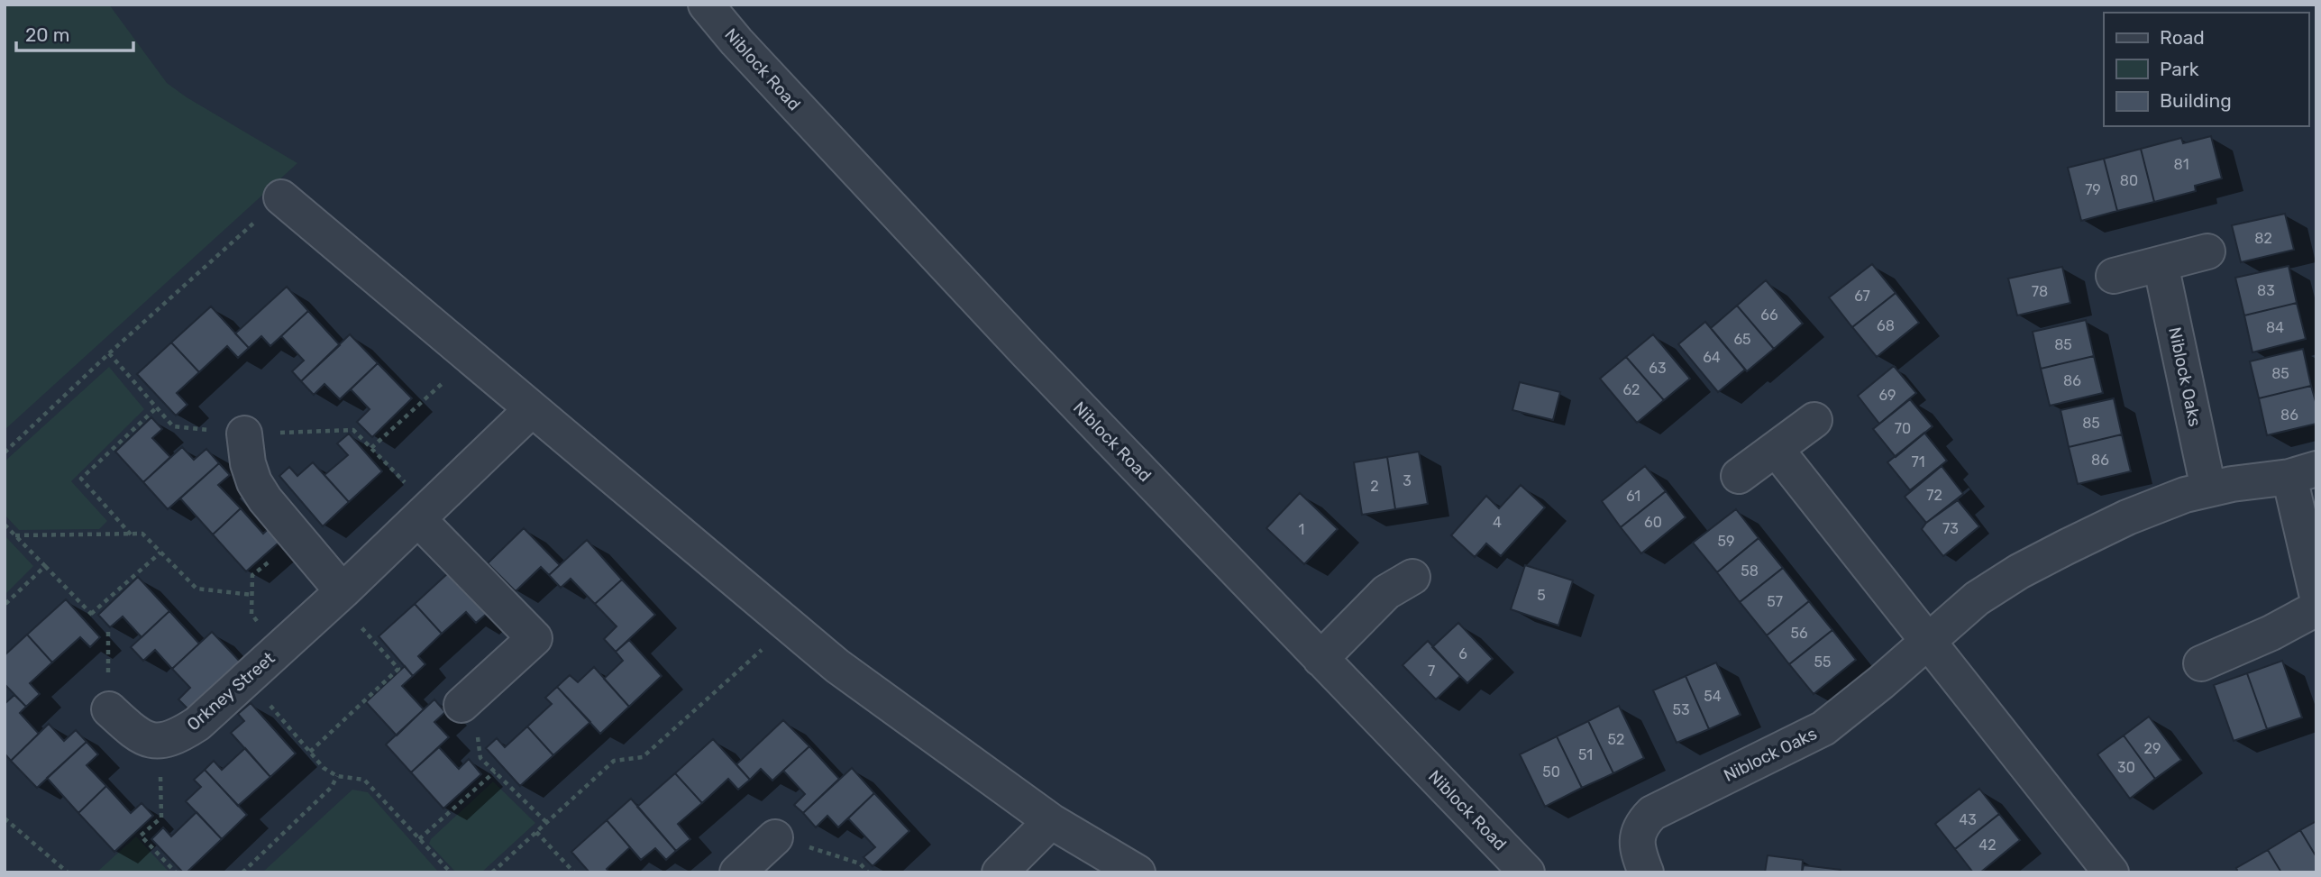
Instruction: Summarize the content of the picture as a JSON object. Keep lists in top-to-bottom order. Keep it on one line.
{"streets":{"street":["Niblock Road","Niblock Oaks","Orkney Street"]},"house_numbers":["81","80","79","82","83","78","67","66","68","84","65","85","64","63","85","86","62","69","86","85","70","86","71","3","2","72","61","4","60","73","1","59","58","5","57","56","6","55","7","54","53","52","29","51","30","50","43","42"],"legend":["Road","Park","Building"],"scale_bar":"20 m"}
